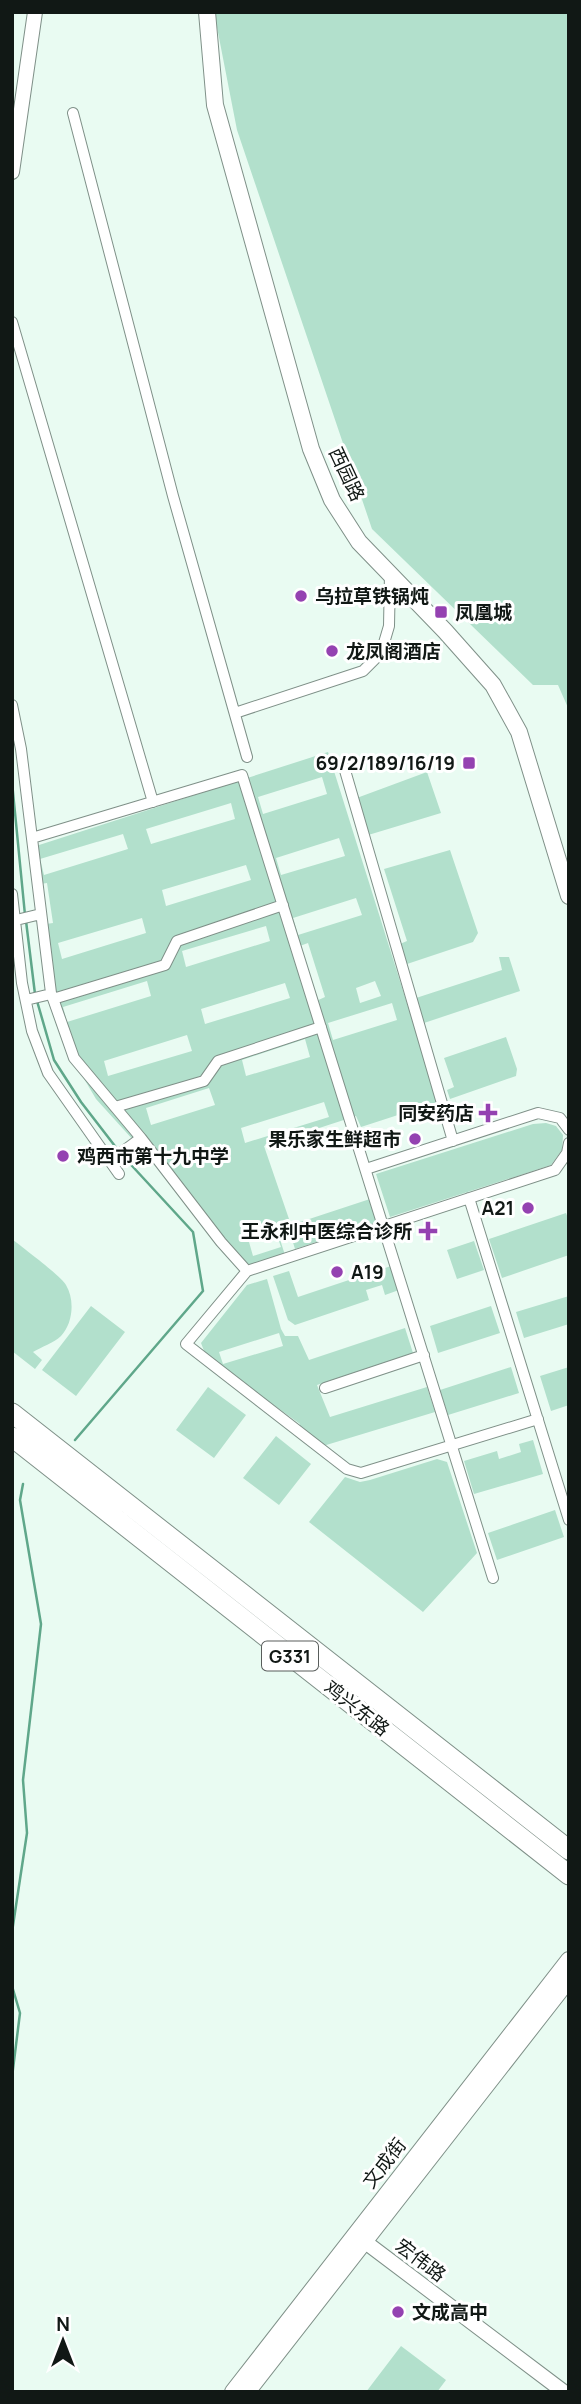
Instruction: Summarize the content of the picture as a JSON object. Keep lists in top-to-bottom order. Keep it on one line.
{"streets":{"highway":["G331","鸡兴东路"],"main road":["西园路","文成街"],"street":["宏伟路"]},"crossings":[["文成街","宏伟路"]],"places":{"other":["乌拉草铁锅炖","龙凤阁酒店","果乐家生鲜超市","鸡西市第十九中学","A21","A19","文成高中"],"transit":["凤凰城","69/2/189/16/19"],"health":["同安药店","王永利中医综合诊所"]},"north":"top"}
